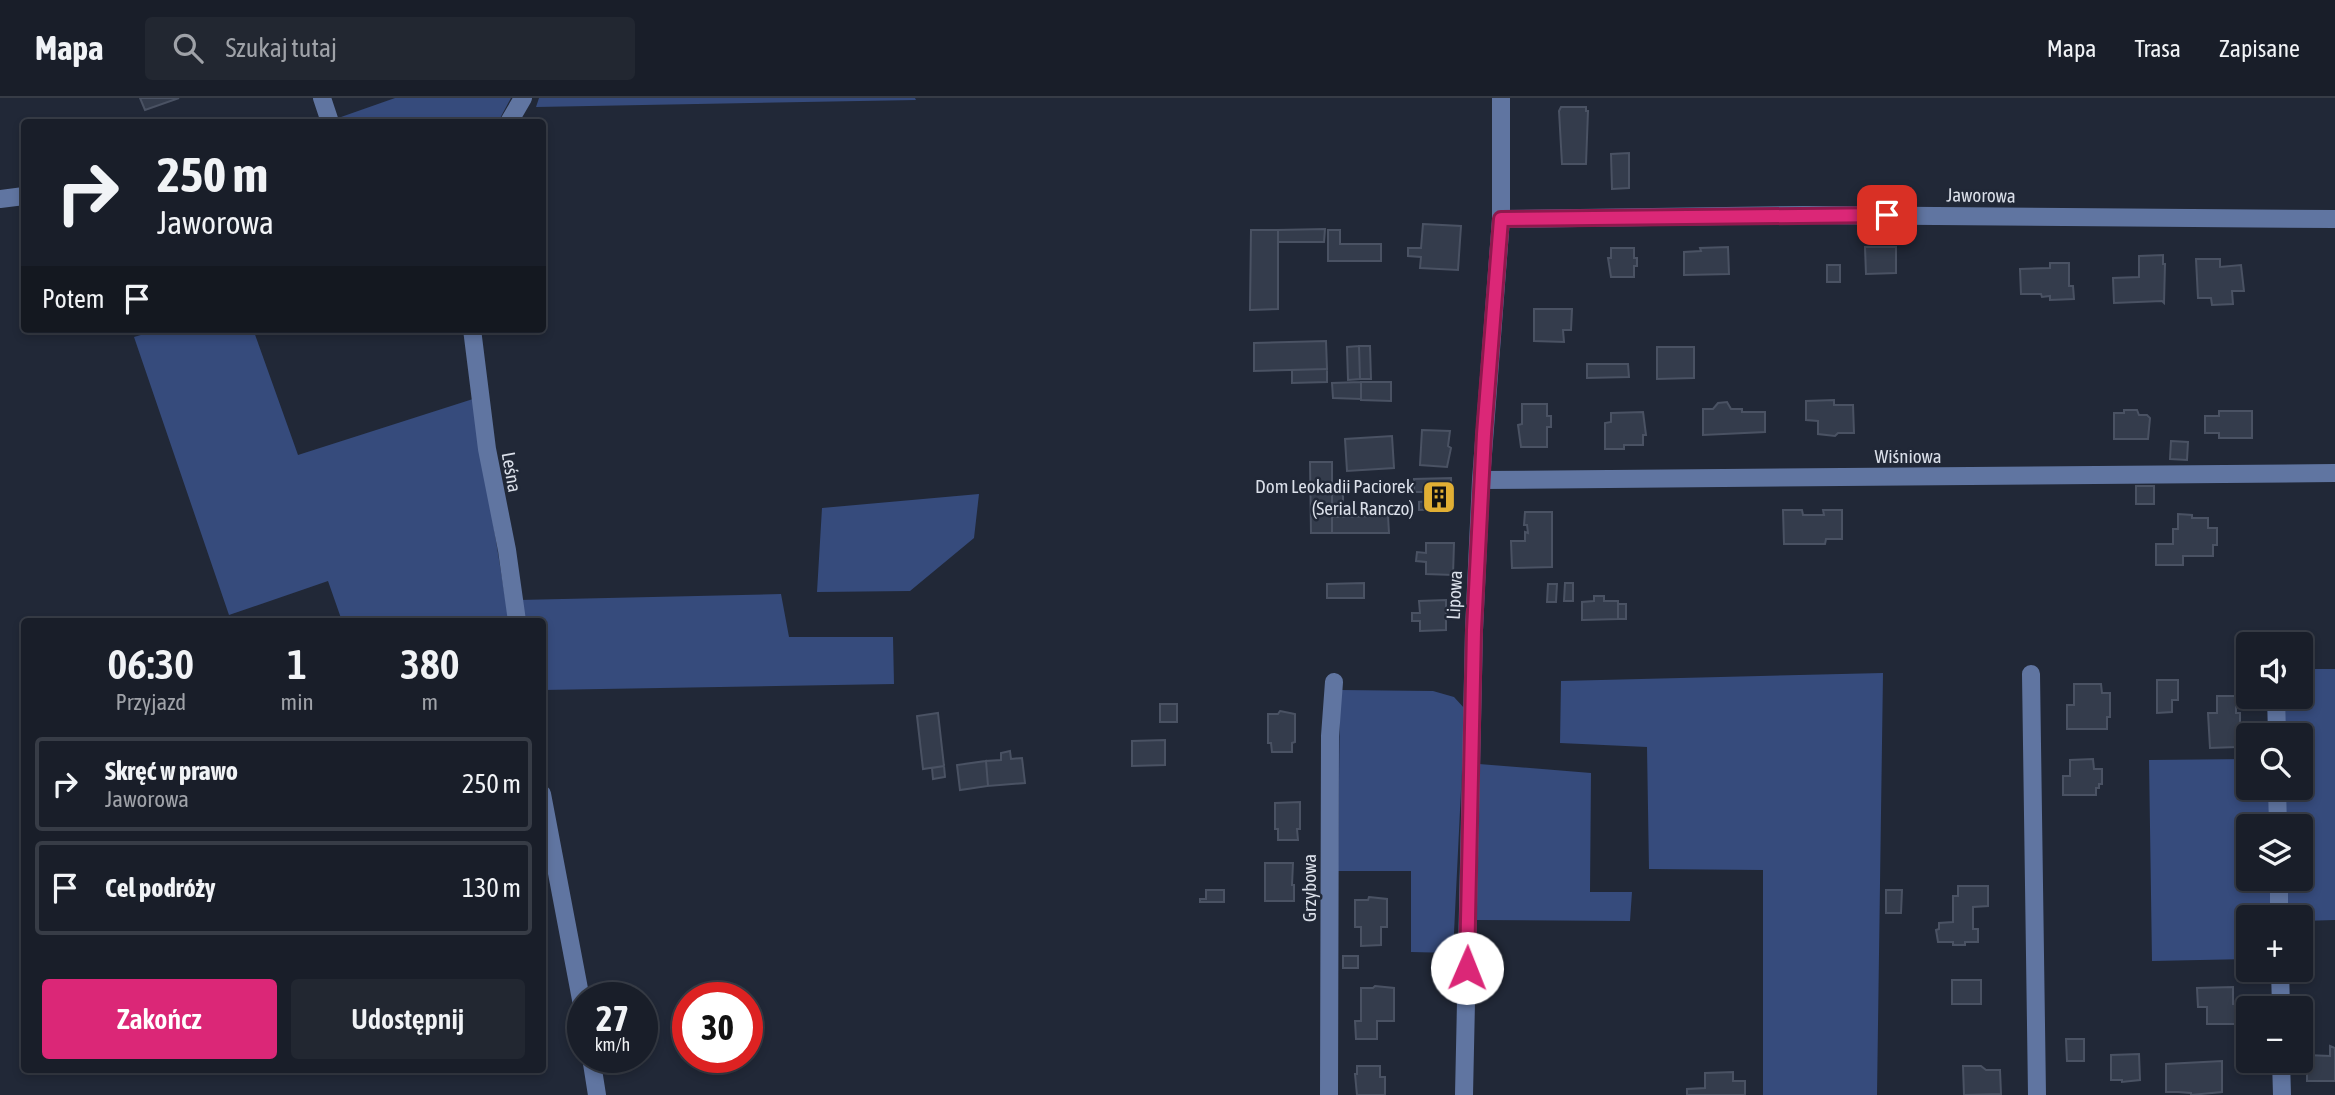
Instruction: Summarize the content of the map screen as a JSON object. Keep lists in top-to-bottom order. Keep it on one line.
{"streets":{"street":["Jaworowa","Wiśniowa","Leśna","Lipowa","Grzybowa"]},"crossings":[["Jaworowa","Lipowa"],["Wiśniowa","Lipowa"]],"places":{"building":["Dom Leokadii Paciorek (Serial Ranczo)"]},"page":{"header":"Mapa","search":"Szukaj tutaj","nav":["Mapa","Trasa","Zapisane"],"turn":["250 m","Jaworowa"],"then":"Potem","eta":["06:30","Przyjazd","1","min","380","m"],"map_buttons":["+","−"],"list":[{"name":"Skręć w prawo","note":"Jaworowa","value":"250 m"},{"name":"Cel podróży","value":"130 m"}],"buttons":["Zakończ","Udostępnij"],"speed":"27 km/h","limit":"30"}}
